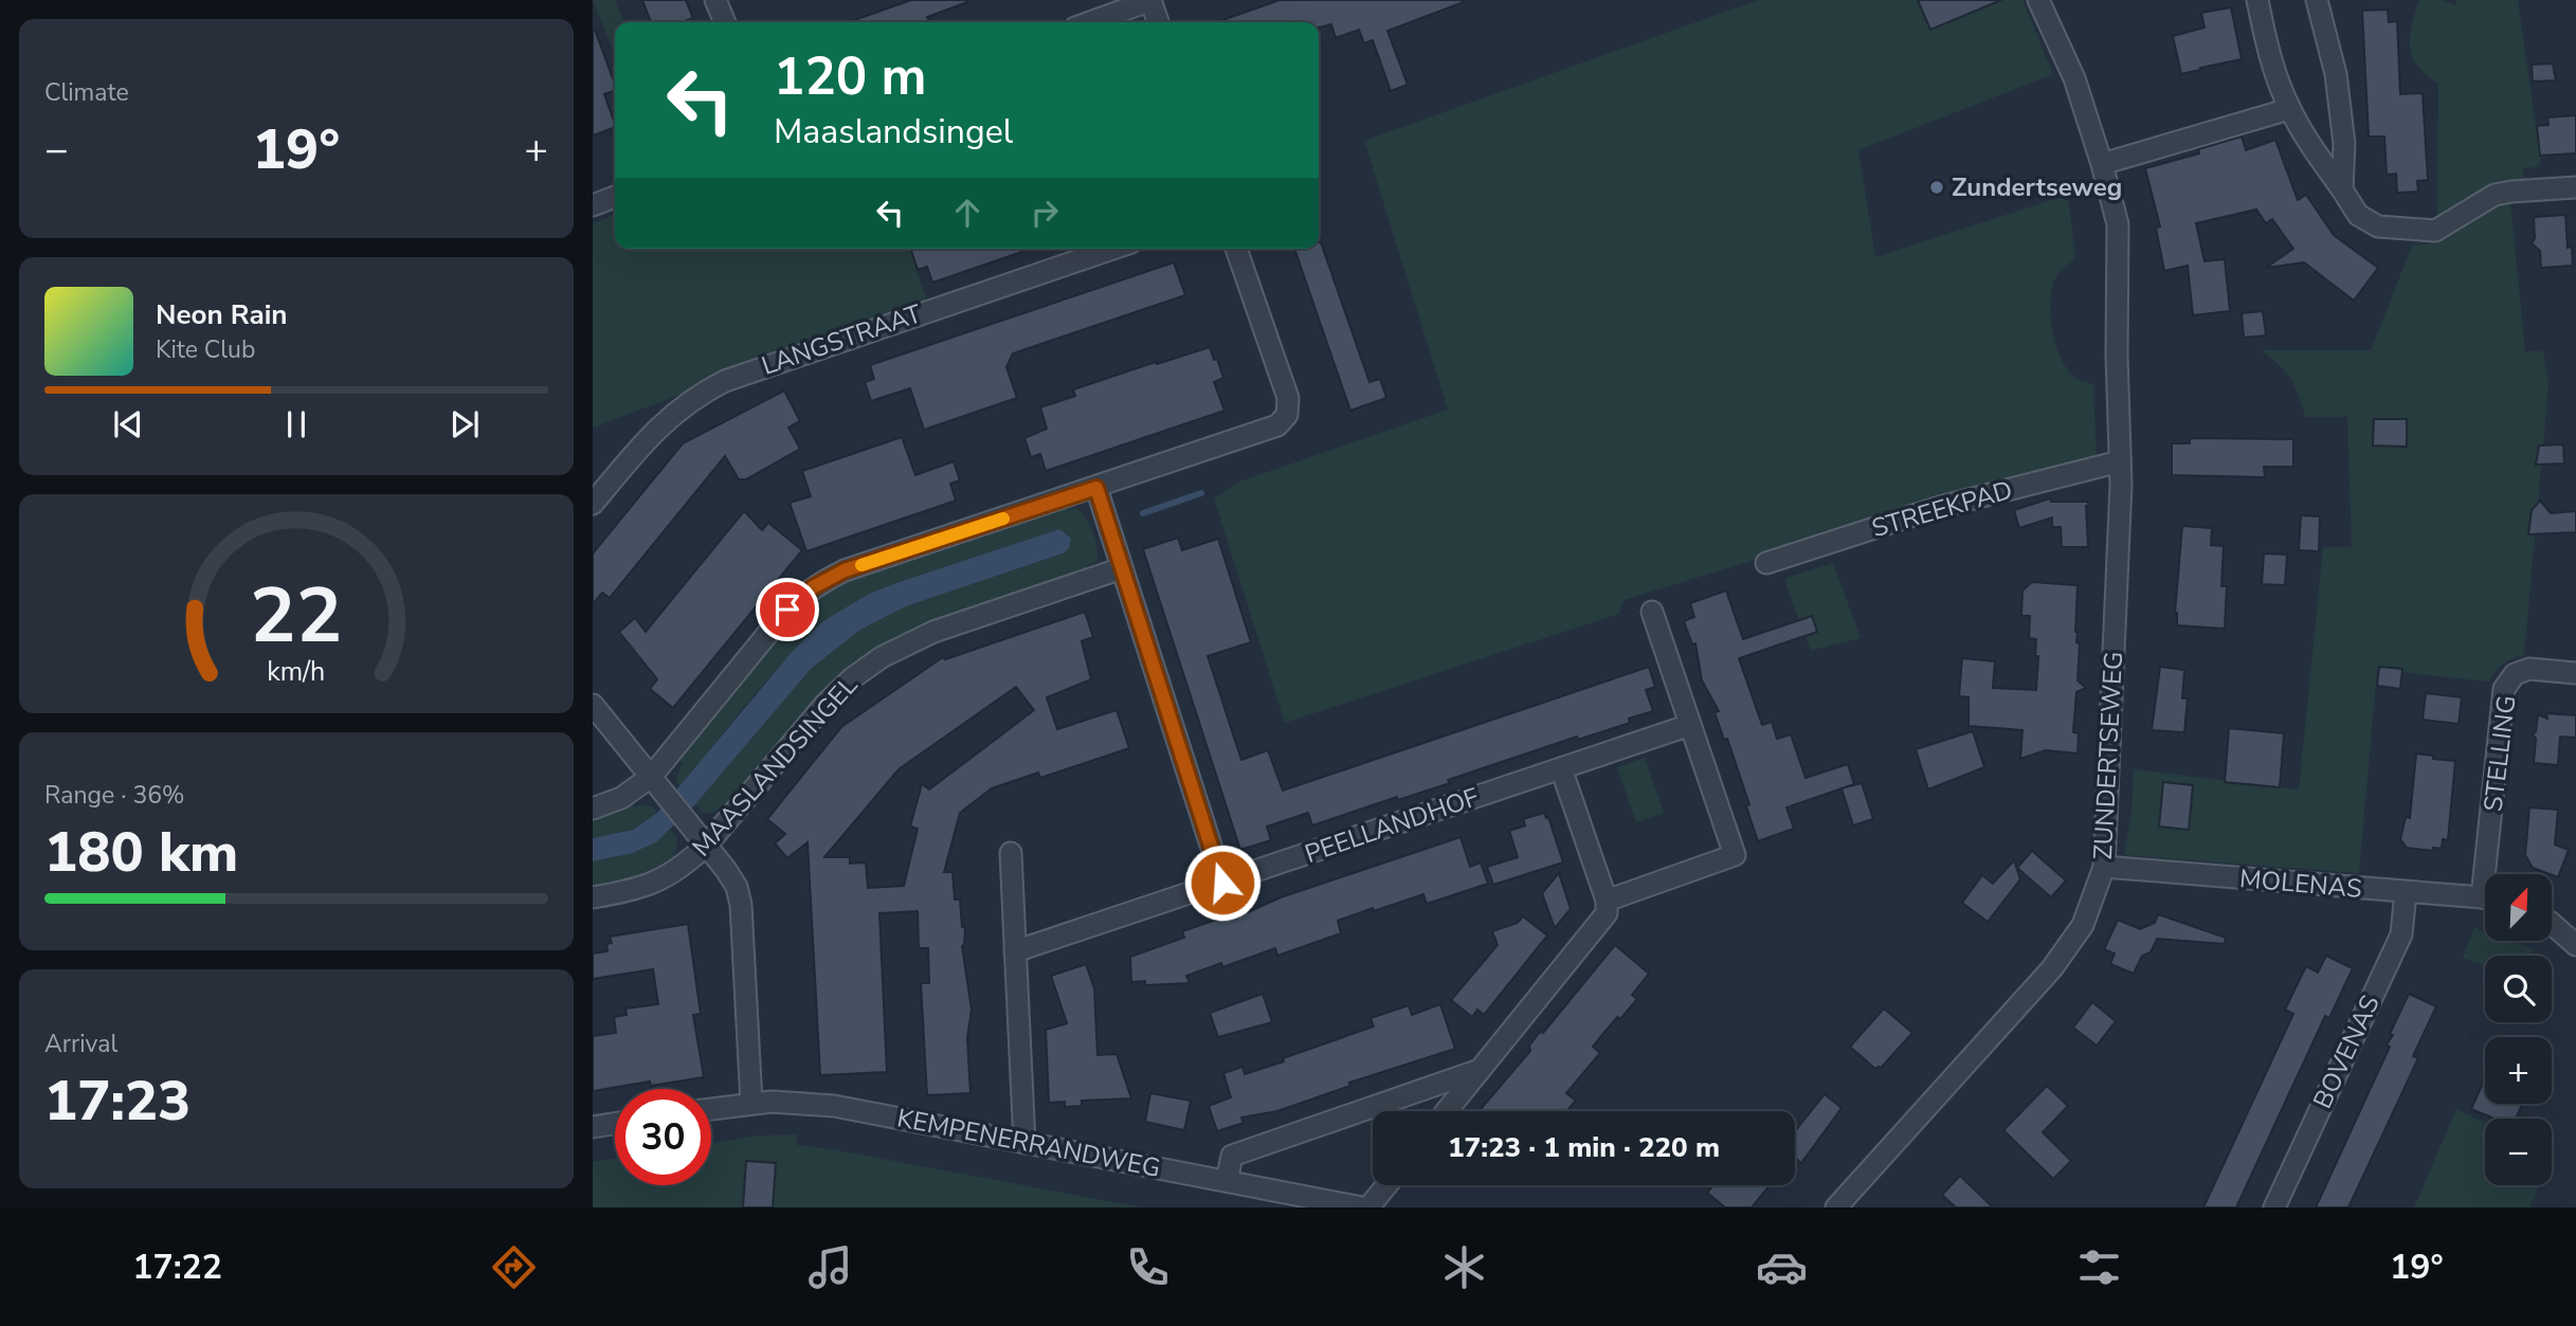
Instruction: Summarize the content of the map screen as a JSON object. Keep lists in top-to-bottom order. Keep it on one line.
{"streets":{"street":["LANGSTRAAT","STREEKPAD","STELLING","ZUNDERTSEWEG","MAASLANDSINGEL","PEELLANDHOF","MOLENAS","BOVENAS","KEMPENERRANDWEG"]},"crossings":[["STREEKPAD","ZUNDERTSEWEG"],["ZUNDERTSEWEG","MOLENAS"],["MOLENAS","BOVENAS"]],"places":["Zundertseweg"],"north":"top right","page":{"tile":["Climate",["Range · 36%","180 km"],["Arrival","17:23"]],"turn":["120 m","Maaslandsingel"],"heat":["−","19°","+"],"song":["Neon Rain","Kite Club"],"map_buttons":["+","−"],"limit":"30","trip":"17:23 · 1 min · 220 m","tabs":["17:22","19°"],"gauge":["22","km/h"]}}
